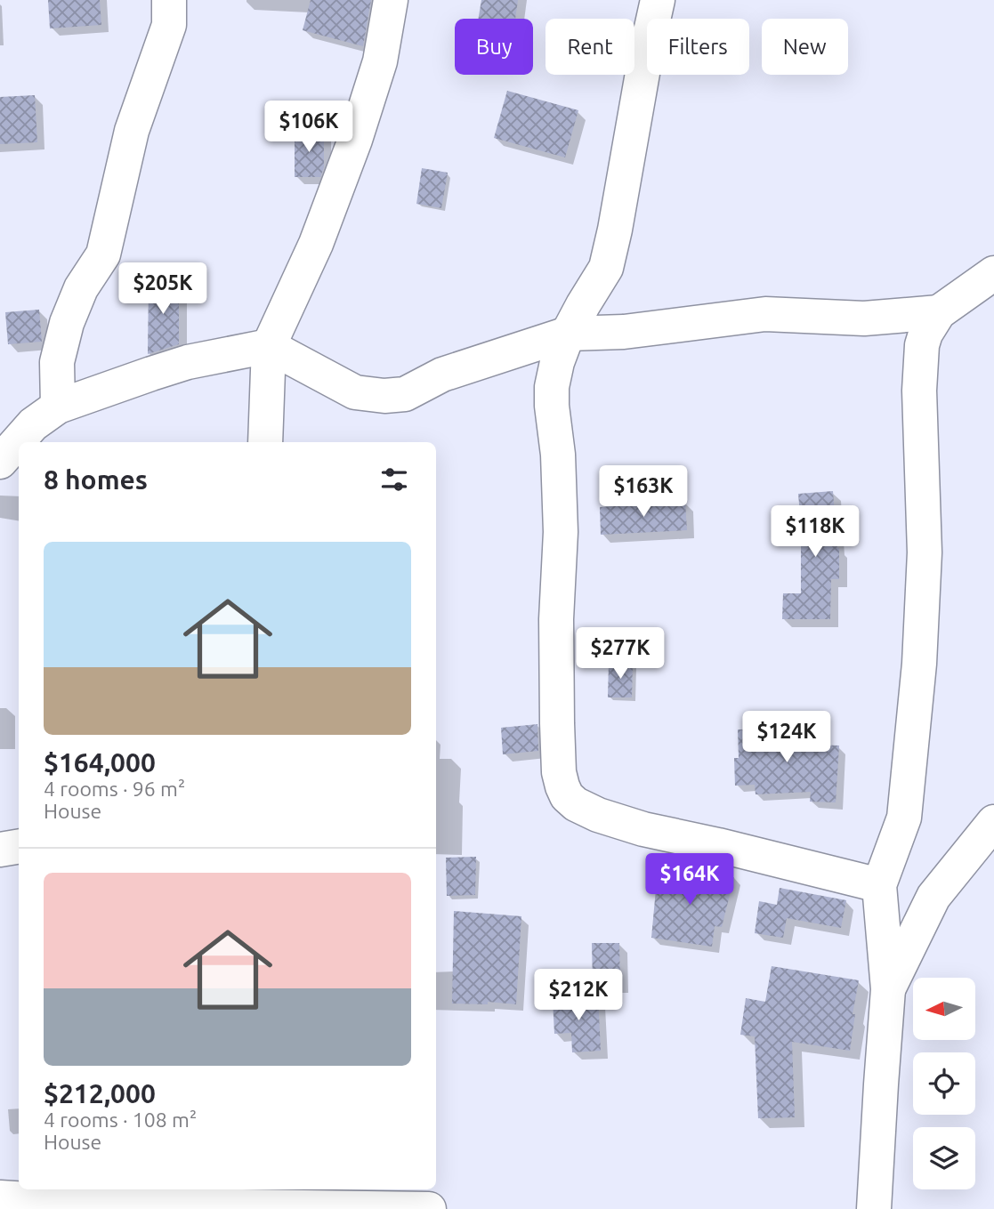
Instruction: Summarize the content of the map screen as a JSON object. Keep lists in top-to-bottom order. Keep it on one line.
{"north":"left","page":{"chip":["Buy","Rent","Filters","New"],"price":["$106K","$205K","$163K","$118K","$277K","$124K","$164K","$212K"],"heading":"8 homes","list":[{"name":"$164,000","note":"4 rooms · 96 m² · House"},{"name":"$212,000","note":"4 rooms · 108 m² · House"}]}}
